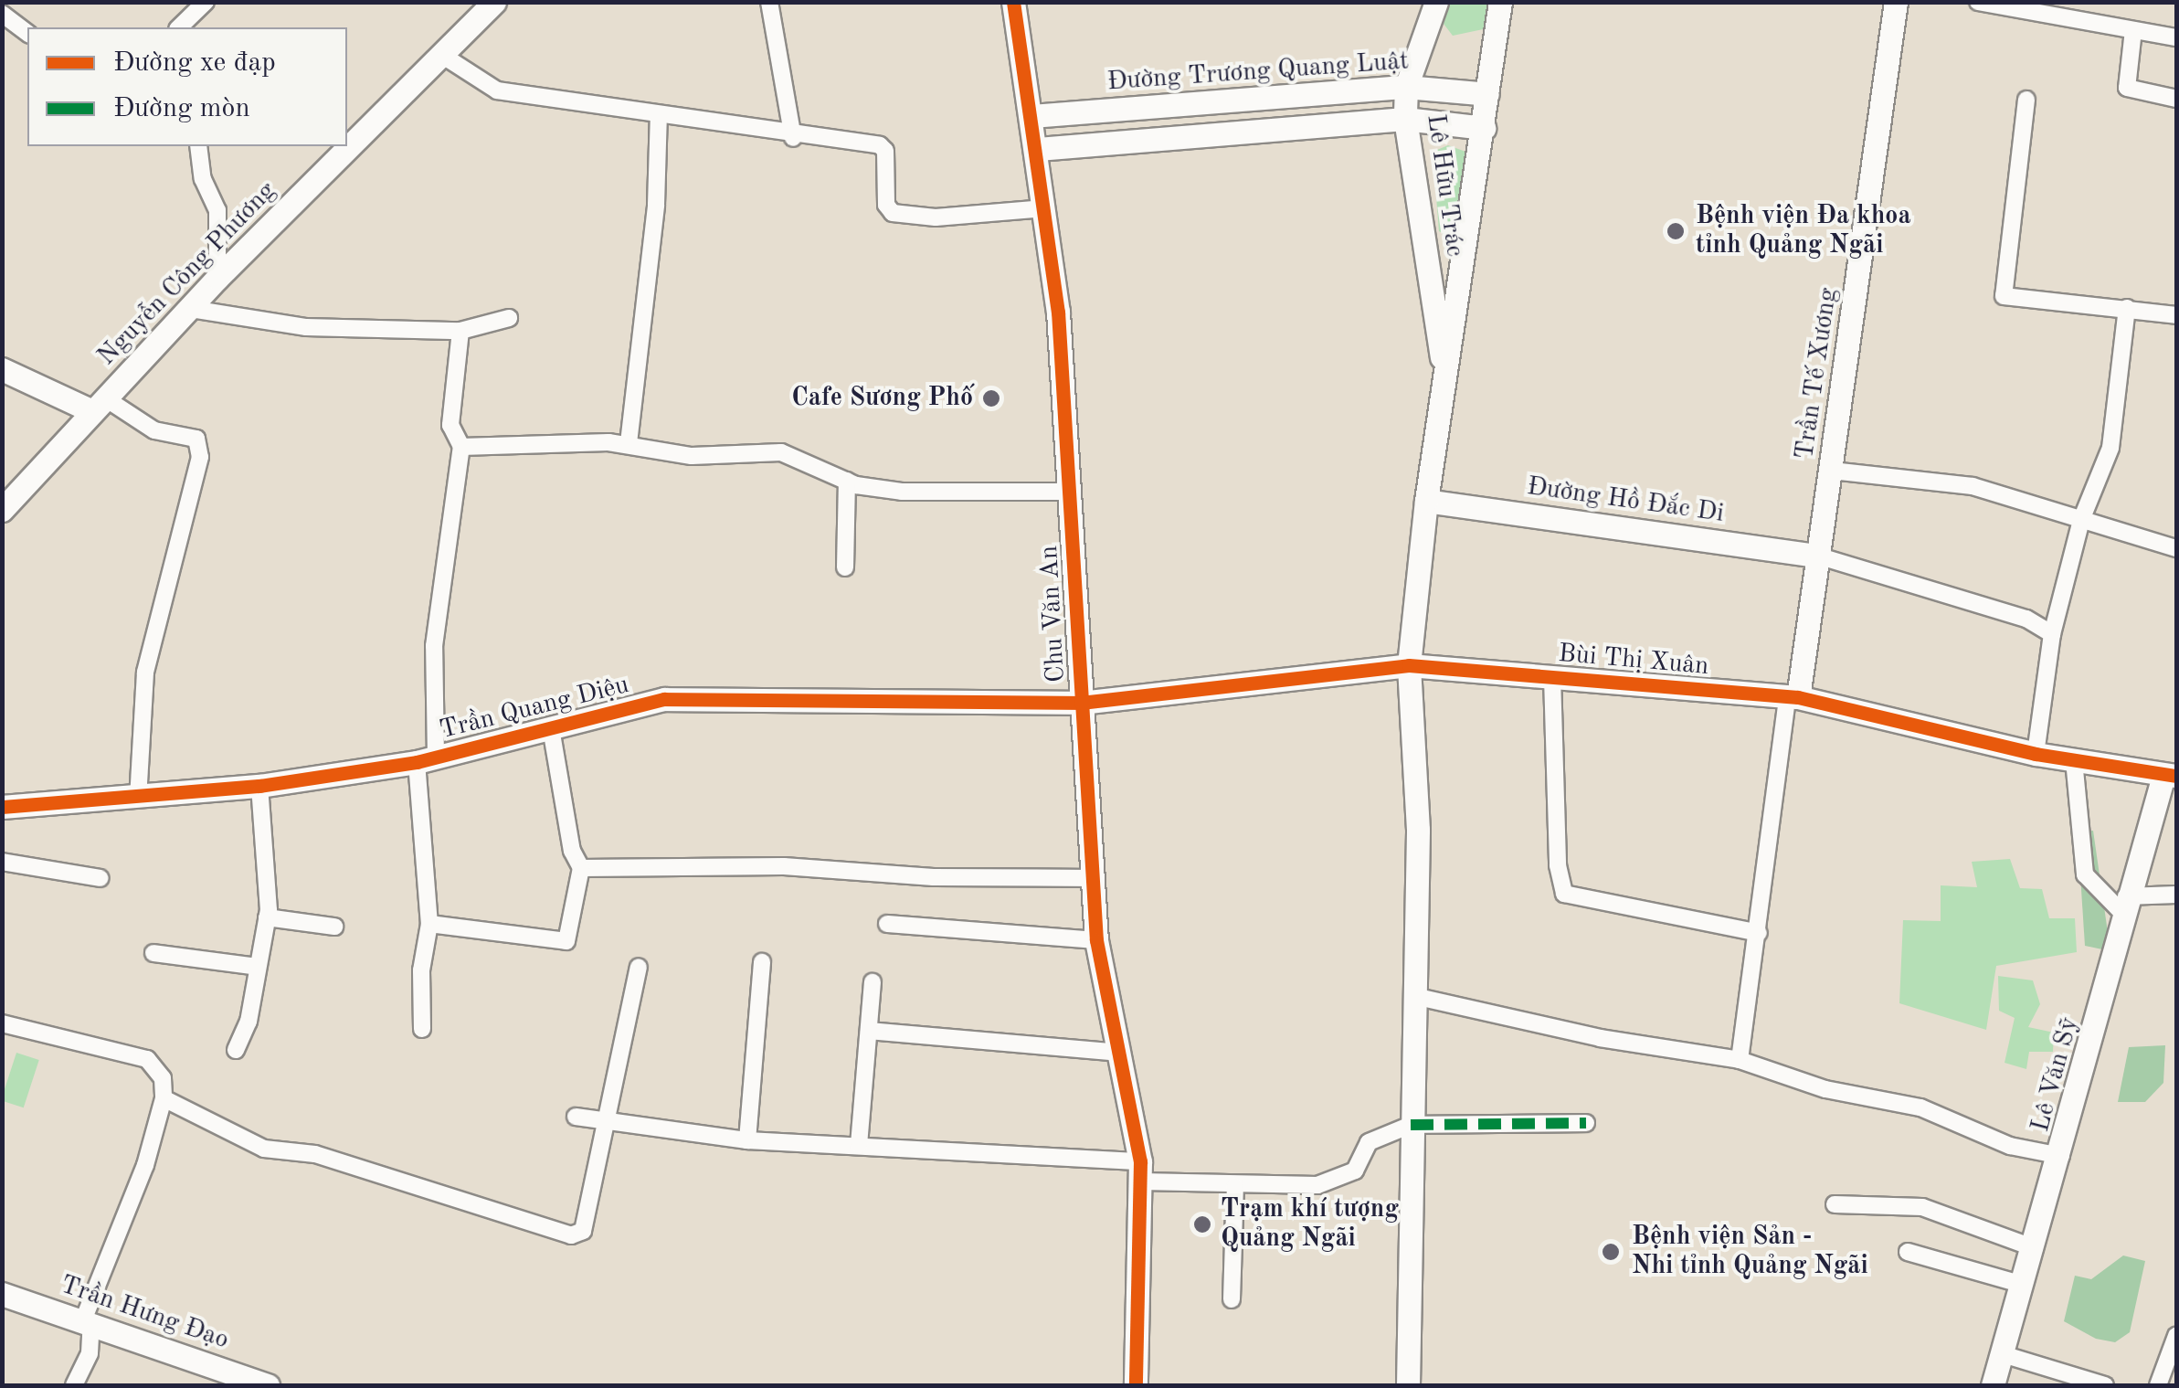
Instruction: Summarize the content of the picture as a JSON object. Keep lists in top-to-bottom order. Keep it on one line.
{"streets":{"street":["Đường Trương Quang Luật","Lê Hữu Trác","Nguyễn Công Phương","Trần Tế Xương","Đường Hồ Đắc Di","Chu Văn An","Bùi Thị Xuân","Trần Quang Diệu","Lê Văn Sỹ","Trần Hưng Đạo"]},"crossings":[["Đường Trương Quang Luật","Lê Hữu Trác"],["Đường Trương Quang Luật","Chu Văn An"],["Lê Hữu Trác","Đường Hồ Đắc Di"],["Lê Hữu Trác","Bùi Thị Xuân"],["Trần Tế Xương","Đường Hồ Đắc Di"],["Trần Tế Xương","Bùi Thị Xuân"],["Chu Văn An","Bùi Thị Xuân"],["Chu Văn An","Trần Quang Diệu"],["Bùi Thị Xuân","Trần Quang Diệu"],["Bùi Thị Xuân","Lê Văn Sỹ"]],"places":["Bệnh viện Đa khoa tỉnh Quảng Ngãi","Cafe Sương Phố","Trạm khí tượng Quảng Ngãi","Bệnh viện Sản - Nhi tỉnh Quảng Ngãi"],"legend":["Đường xe đạp","Đường mòn"]}
